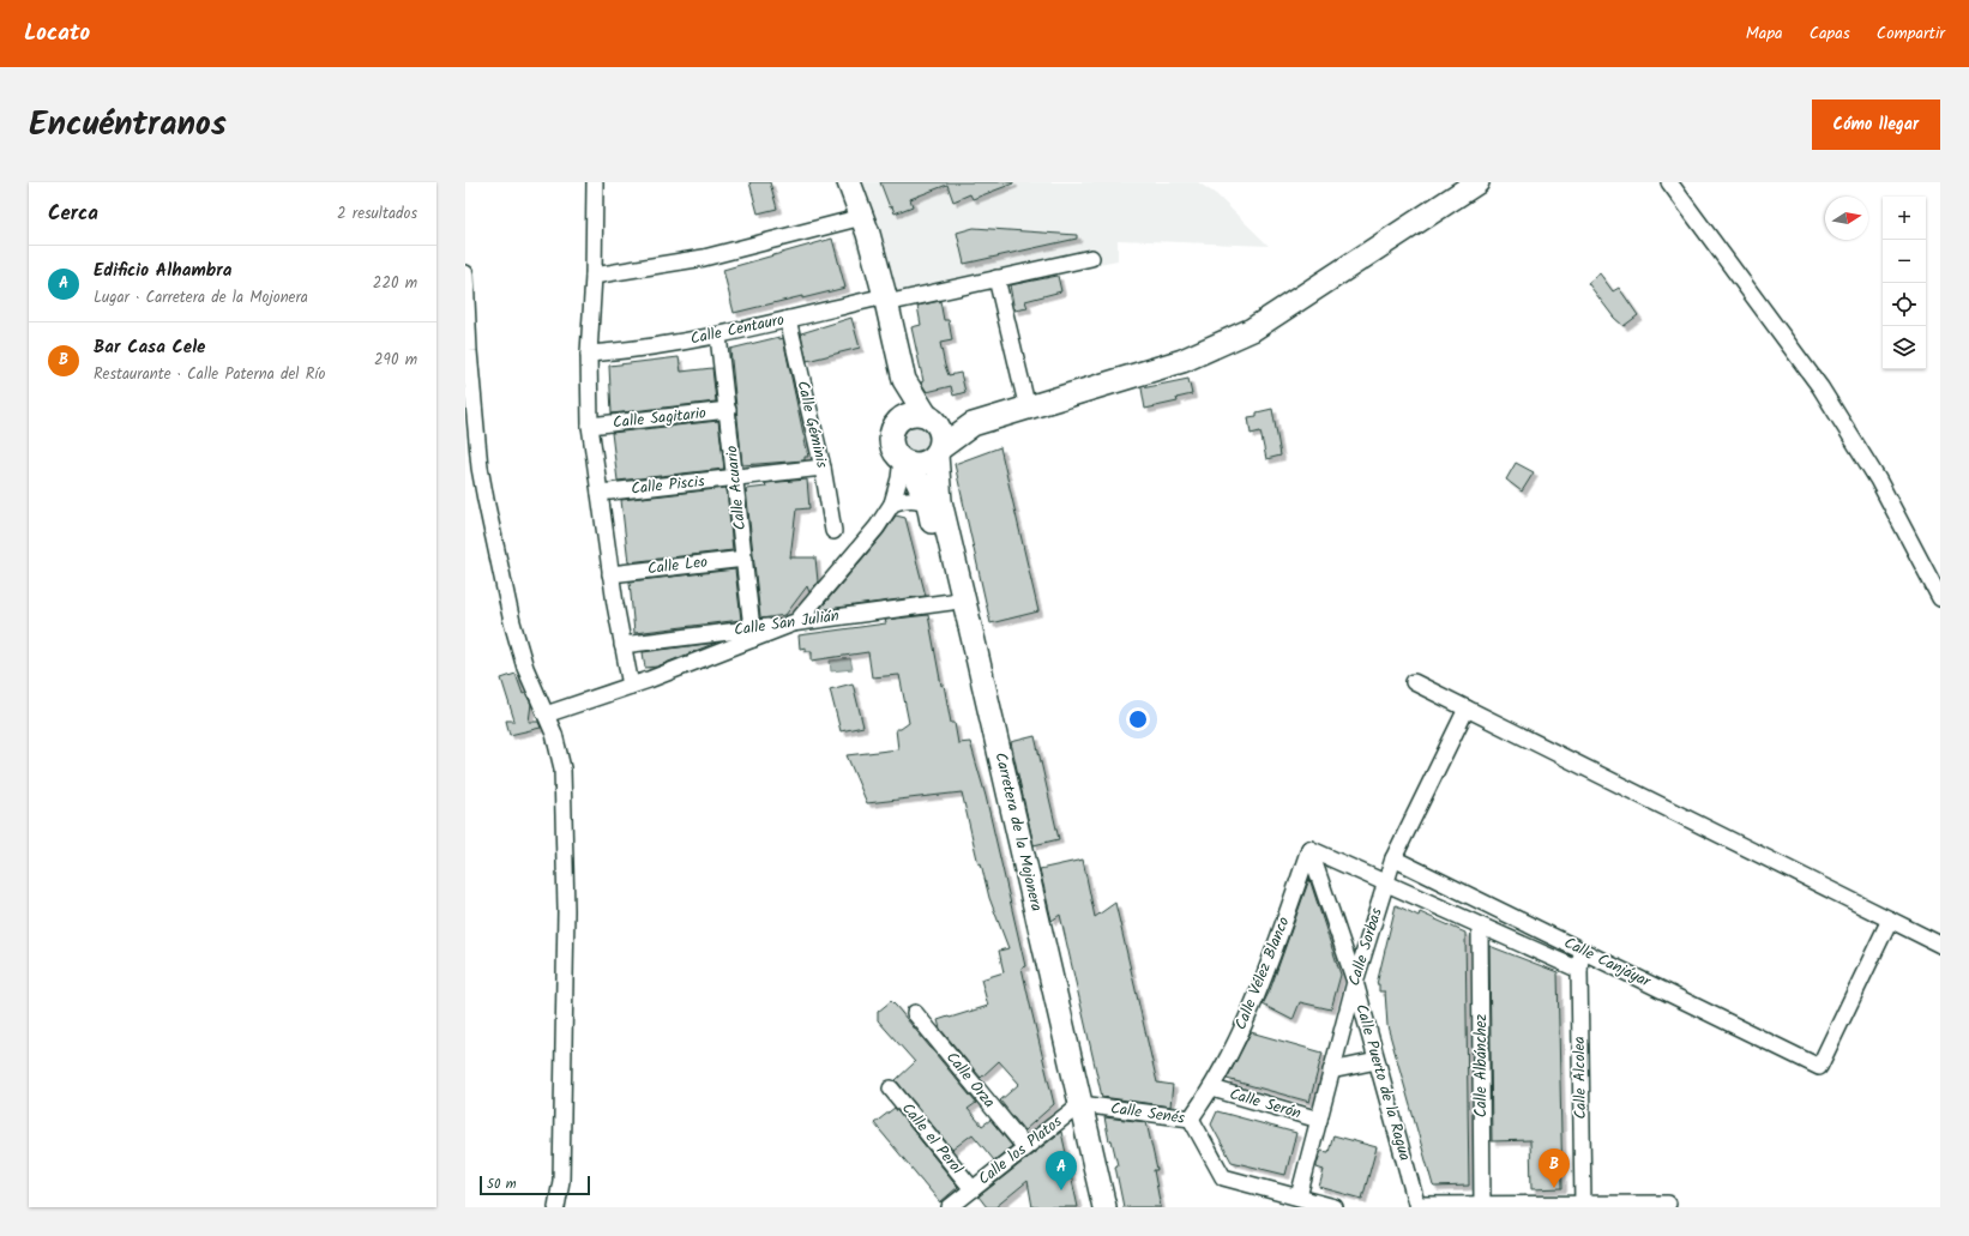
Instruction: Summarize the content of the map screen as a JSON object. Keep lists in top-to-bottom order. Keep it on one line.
{"streets":{"street":["Calle Centauro","Calle Sagitario","Calle Géminis","Calle Piscis","Calle Acuario","Calle Leo","Calle San Julián","Carretera de la Mojonera","Calle Sorbas","Calle Canjáyar","Calle Vélez Blanco","Calle Albánchez","Calle Alcolea","Calle Orza","Calle Puerto de la Ragua","Calle Serón","Calle Senés","Calle el Perol","Calle los Platos"]},"crossings":[["Calle Centauro","Calle Géminis"],["Calle Centauro","Calle Acuario"],["Calle Sagitario","Calle Acuario"],["Calle Géminis","Calle Piscis"],["Calle Piscis","Calle Acuario"],["Calle Acuario","Calle Leo"],["Calle Acuario","Calle San Julián"],["Calle San Julián","Carretera de la Mojonera"],["Carretera de la Mojonera","Calle Senés"],["Carretera de la Mojonera","Calle los Platos"],["Calle Sorbas","Calle Canjáyar"],["Calle Sorbas","Calle Puerto de la Ragua"],["Calle Sorbas","Calle Serón"],["Calle Sorbas","Calle Senés"],["Calle Canjáyar","Calle Vélez Blanco"],["Calle Canjáyar","Calle Albánchez"],["Calle Canjáyar","Calle Alcolea"],["Calle Canjáyar","Calle Puerto de la Ragua"],["Calle Vélez Blanco","Calle Puerto de la Ragua"],["Calle Vélez Blanco","Calle Serón"],["Calle Vélez Blanco","Calle Senés"],["Calle Orza","Calle los Platos"],["Calle Senés","Calle los Platos"],["Calle el Perol","Calle los Platos"]],"scale_bar":"50 m","north":"right","page":{"header":"Locato","nav":["Mapa","Capas","Compartir"],"title":"Encuéntranos","buttons":"Cómo llegar","heading":["Cerca","2 resultados"],"map_buttons":["+","−"],"list":[{"mark":"A","name":"Edificio Alhambra","note":"Lugar · Carretera de la Mojonera","value":"220 m"},{"mark":"B","name":"Bar Casa Cele","note":"Restaurante · Calle Paterna del Río","value":"290 m"}],"pins":["B","A"],"scale":"50 m"}}
